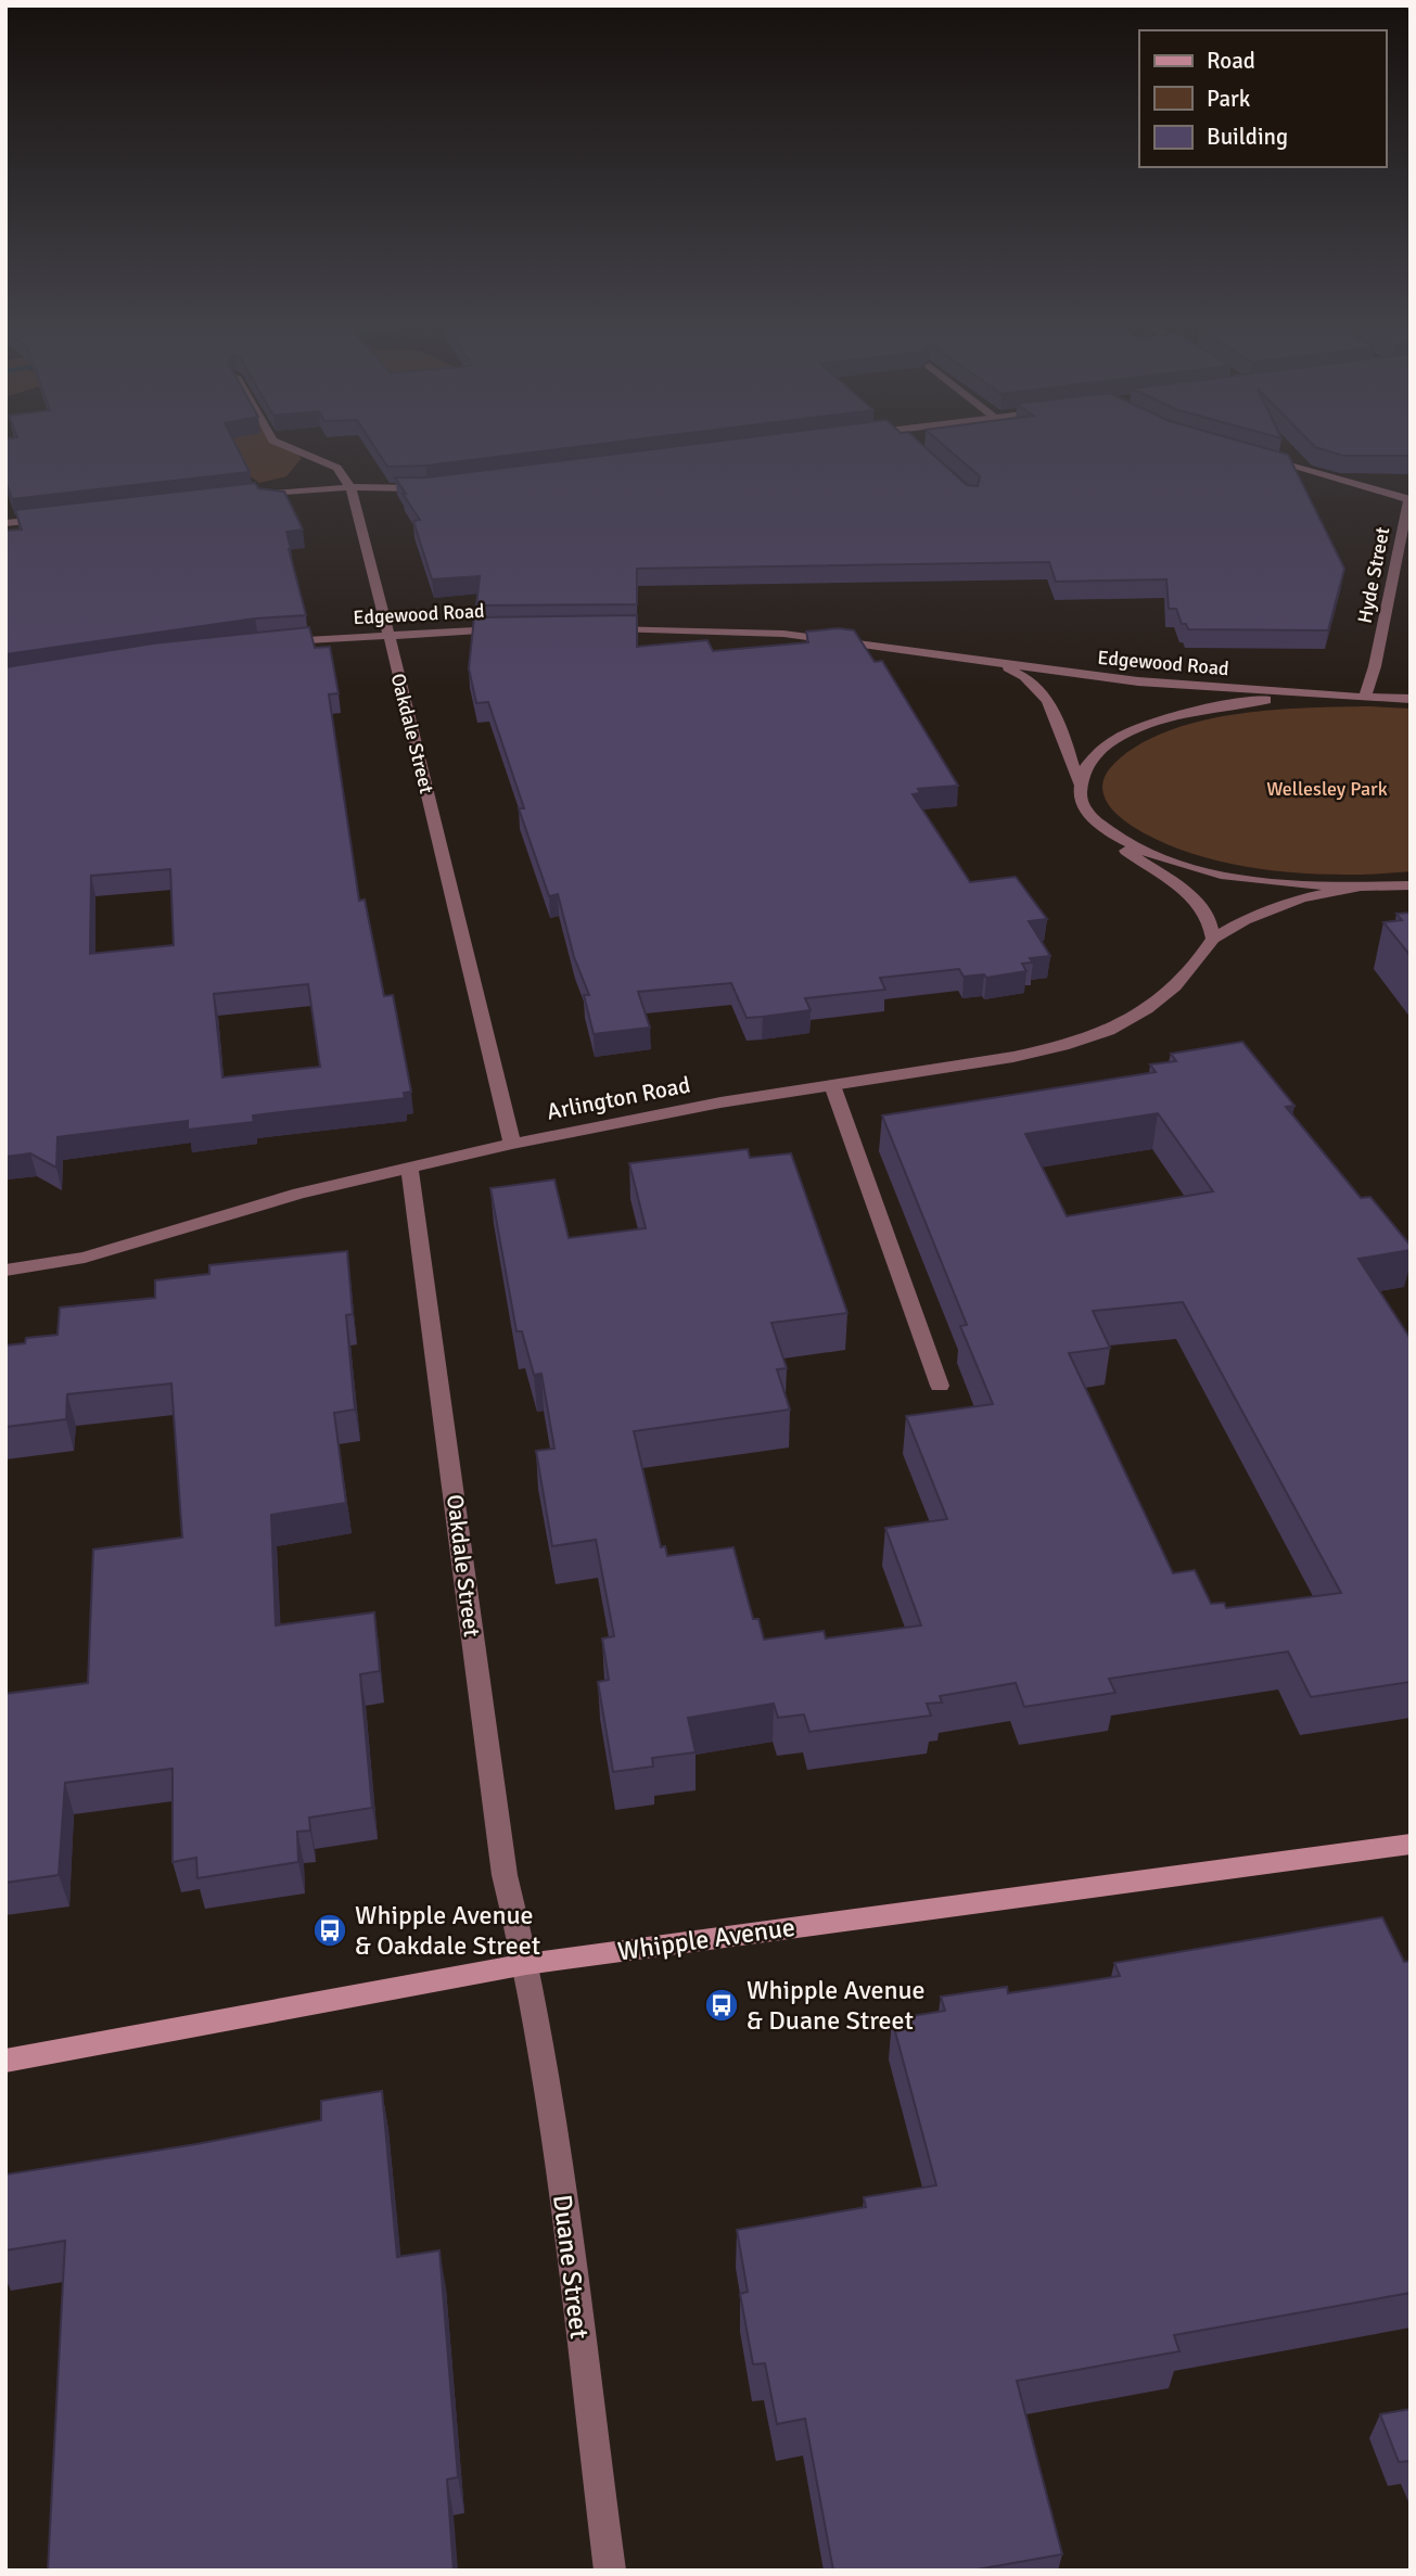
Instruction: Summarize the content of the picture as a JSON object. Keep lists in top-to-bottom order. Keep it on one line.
{"streets":{"main road":["Whipple Avenue"],"street":["Hyde Street","Edgewood Road","Oakdale Street","Arlington Road","Duane Street"]},"crossings":[["Hyde Street","Edgewood Road"],["Edgewood Road","Oakdale Street"],["Oakdale Street","Arlington Road"],["Oakdale Street","Whipple Avenue"],["Oakdale Street","Duane Street"],["Whipple Avenue","Duane Street"]],"parks":["Wellesley Park"],"places":{"bus stop":["Whipple Avenue & Oakdale Street","Whipple Avenue & Duane Street"]},"legend":["Road","Park","Building"]}
